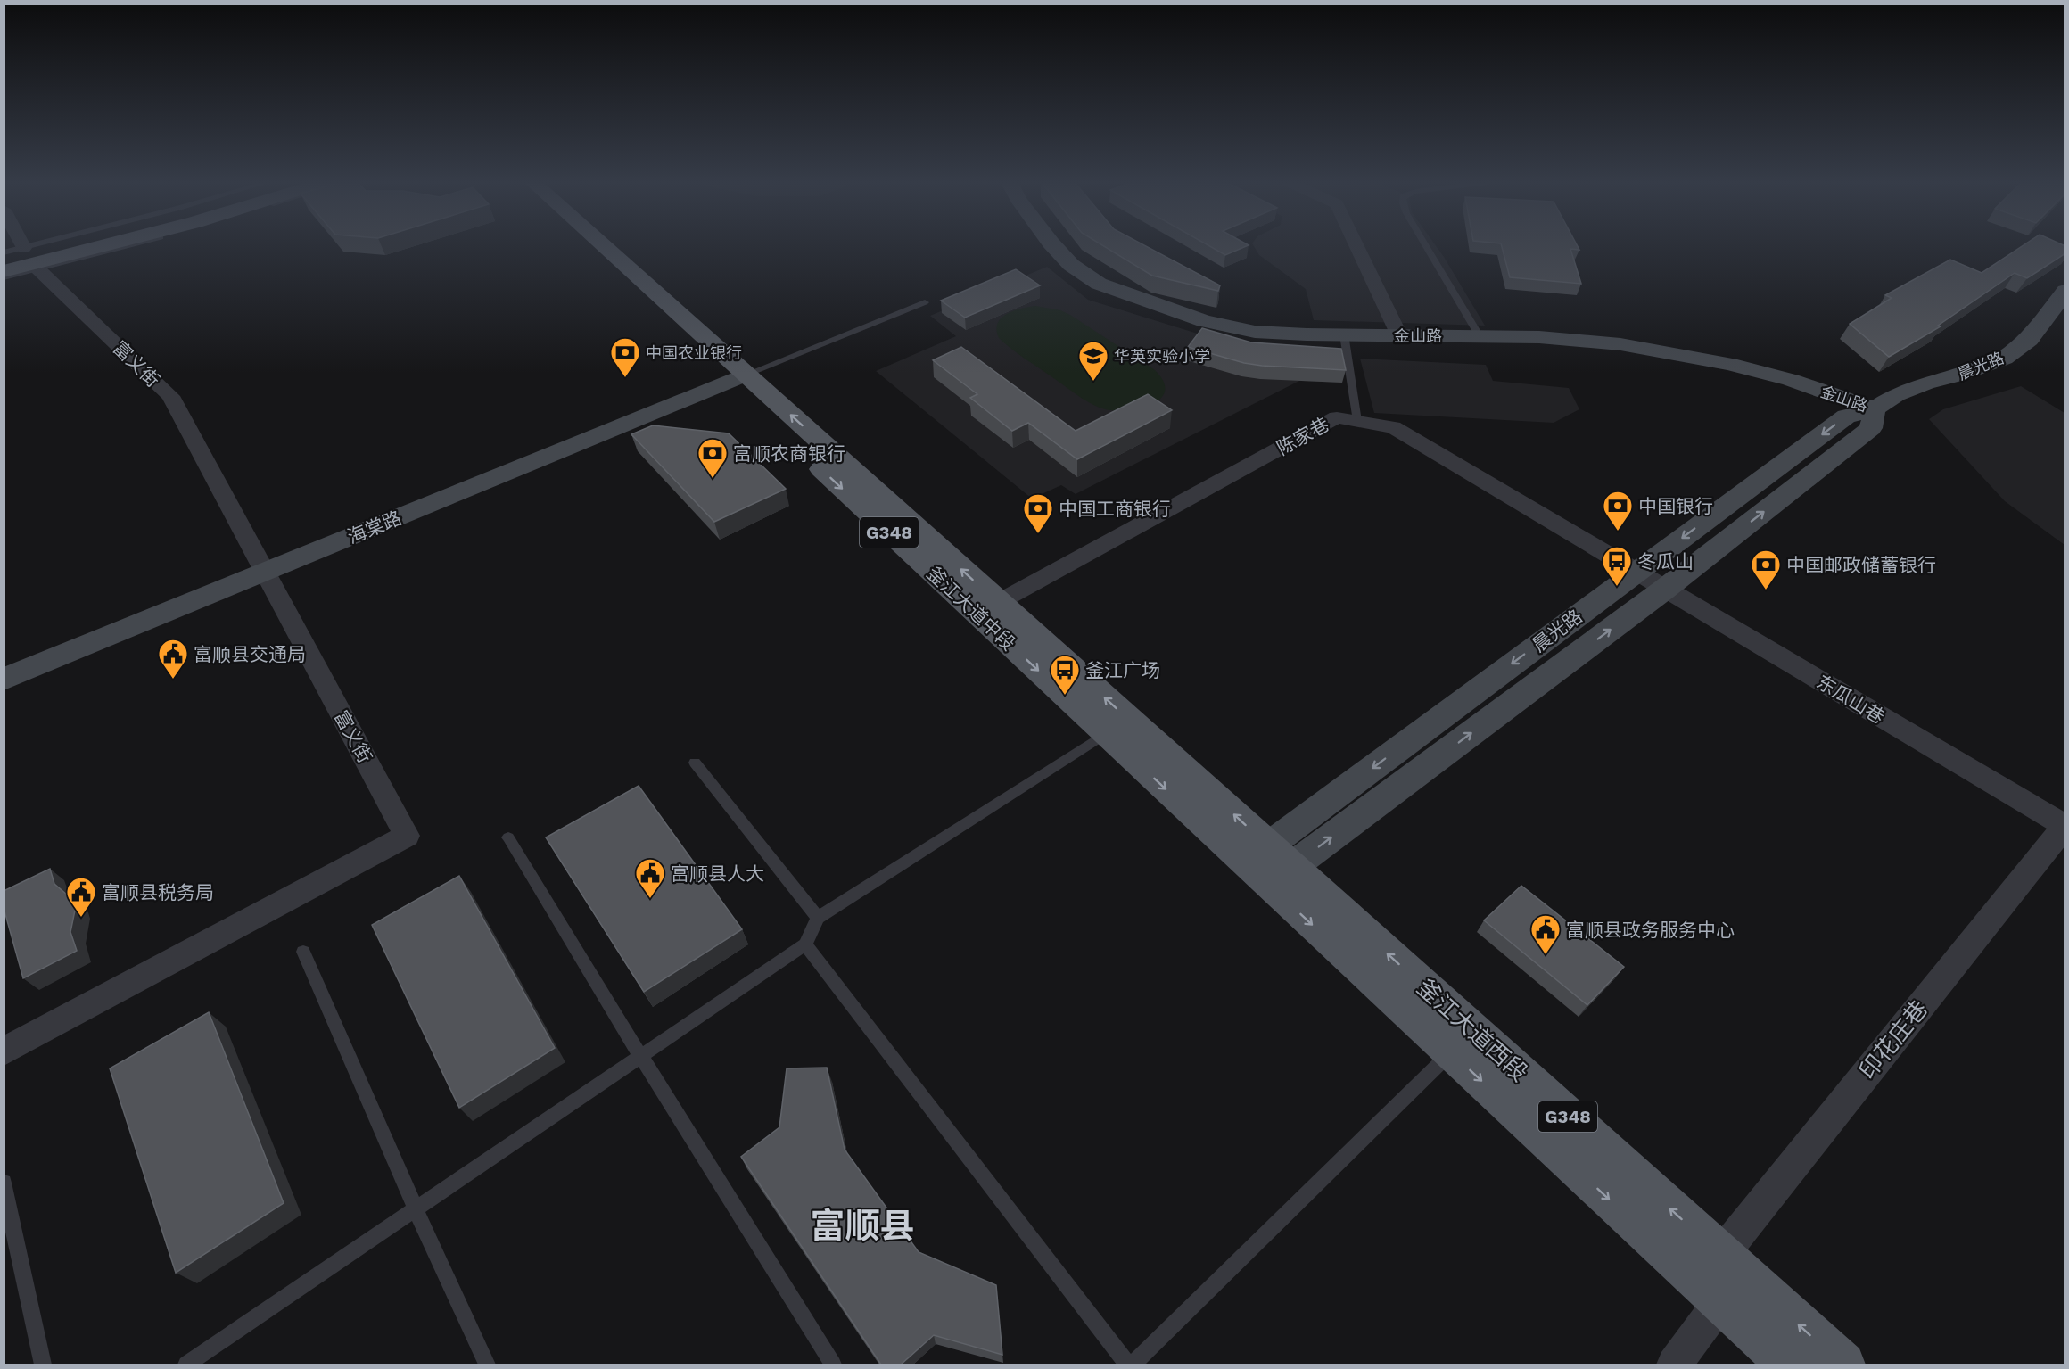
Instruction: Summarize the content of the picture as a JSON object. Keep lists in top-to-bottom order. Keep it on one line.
{"streets":{"main road":["金山路","晨光路","海棠路","G348","釜江大道中段","釜江大道西段"],"street":["富义街","陈家巷","东瓜山巷","印花庄巷"]},"crossings":[["金山路","晨光路"],["富义街","海棠路"],["晨光路","陈家巷"],["晨光路","釜江大道中段"],["晨光路","东瓜山巷"],["晨光路","釜江大道西段"],["陈家巷","釜江大道中段"],["陈家巷","东瓜山巷"],["海棠路","釜江大道中段"],["釜江大道中段","釜江大道西段"],["东瓜山巷","印花庄巷"],["釜江大道西段","印花庄巷"]],"districts":["富顺县"],"places":{"bank":["中国农业银行","富顺农商银行","中国银行","中国工商银行","中国邮政储蓄银行"],"school or university":["华英实验小学"],"bus stop":["冬瓜山","釜江广场"],"public building":["富顺县交通局","富顺县人大","富顺县税务局","富顺县政务服务中心"]}}
